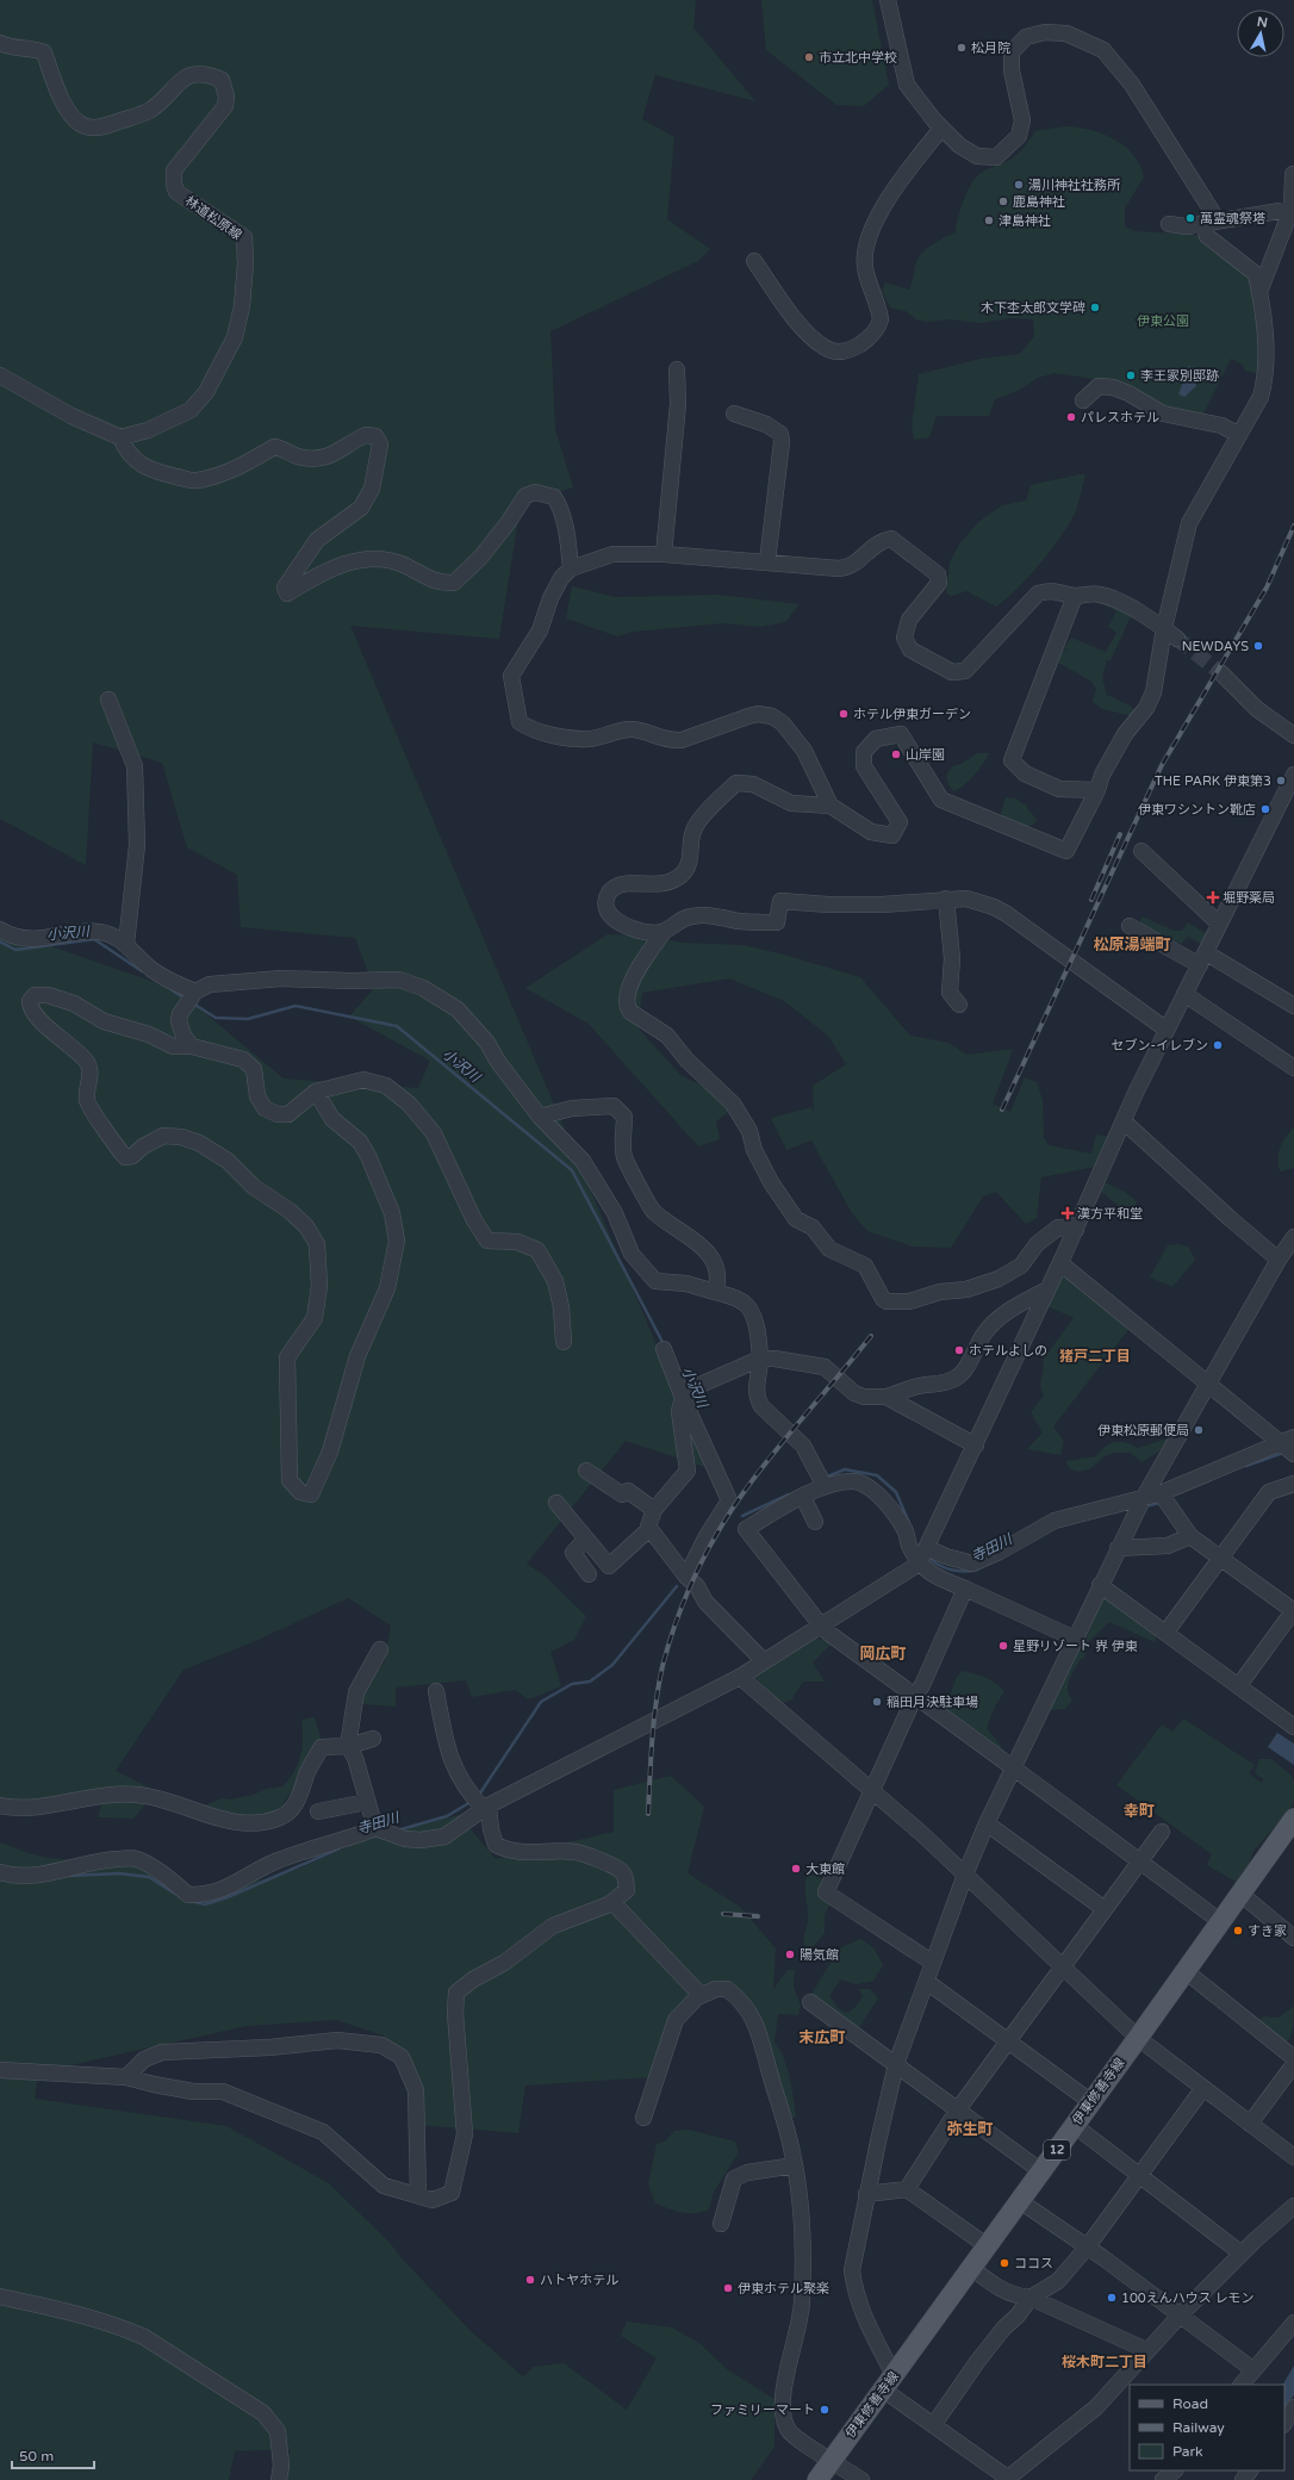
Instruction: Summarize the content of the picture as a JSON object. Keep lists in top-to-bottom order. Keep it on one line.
{"streets":{"main road":["伊東修善寺線","12"],"street":["林道松原線"]},"districts":["松原湯端町","猪戸二丁目","岡広町","幸町","末広町","弥生町","桜木町二丁目"],"water":["小沢川","寺田川"],"parks":["伊東公園"],"places":{"other":["松月院","市立北中学校","湯川神社社務所","鹿島神社","萬霊魂祭塔","津島神社","木下杢太郎文学碑","李王家別邸跡","パレスホテル","NEWDAYS","ホテル伊東ガーデン","山岸園","THE PARK 伊東第3","伊東ワシントン靴店","セブン-イレブン","ホテルよしの","伊東松原郵便局","星野リゾート 界 伊東","稲田月決駐車場","大東館","すき家","陽気館","ココス","ハトヤホテル","伊東ホテル聚楽","100えんハウス レモン","ファミリーマート"],"health":["堀野薬局","漢方平和堂"]},"legend":["Road","Railway","Park"],"scale_bar":"50 m","north":"top"}
